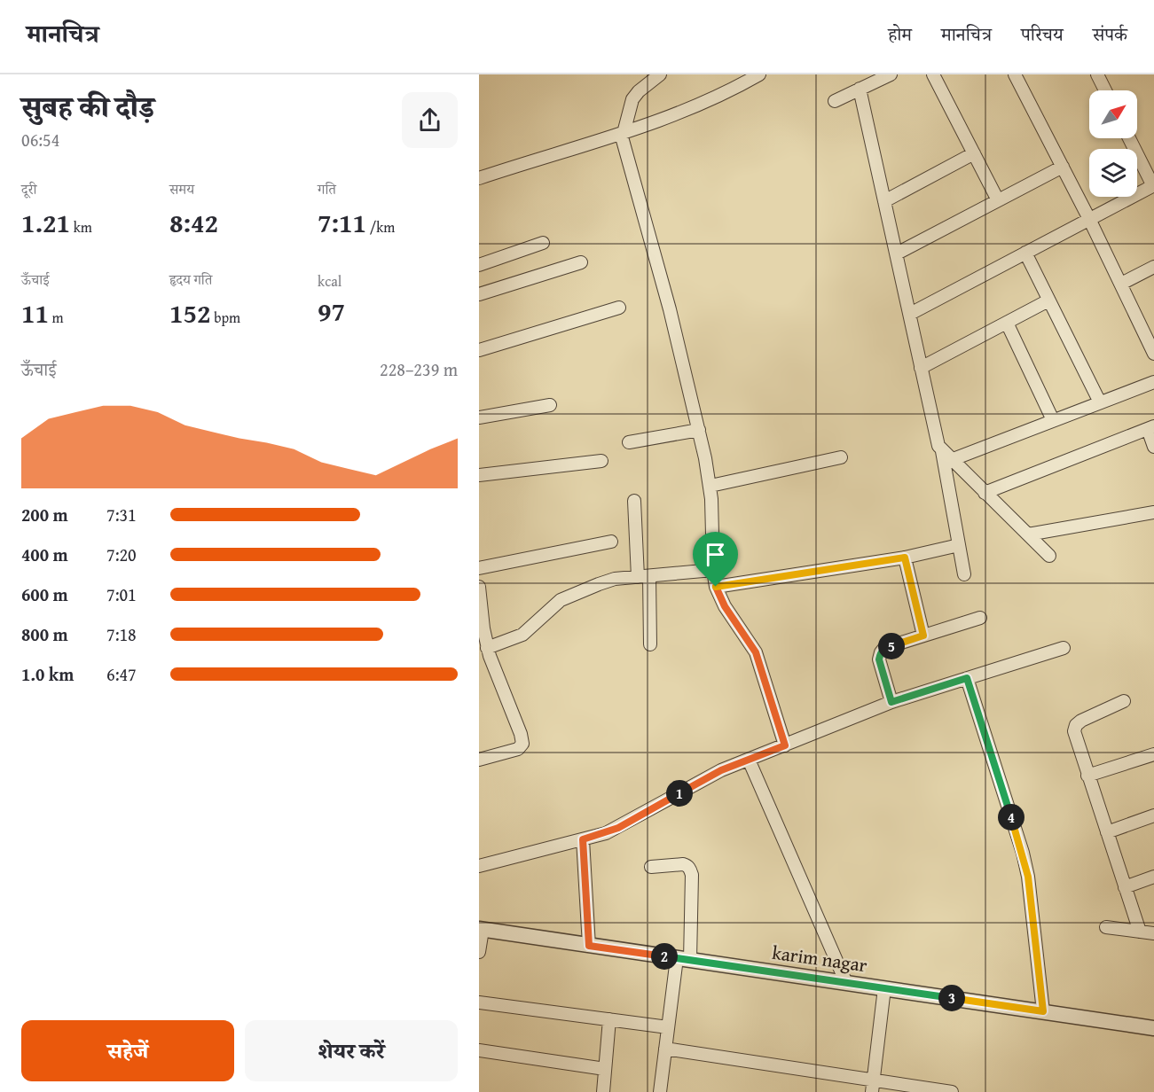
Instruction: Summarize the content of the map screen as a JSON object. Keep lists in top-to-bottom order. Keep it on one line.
{"streets":{"street":["karim nagar"]},"north":"top right","page":{"header":"मानचित्र","nav":["होम","मानचित्र","परिचय","संपर्क"],"heading":["सुबह की दौड़","06:54"],"stats":[["दूरी","1.21 km"],["समय","8:42"],["गति","7:11 /km"],["ऊँचाई","11 m"],["हृदय गति","152 bpm"],["kcal","97"]],"chart":["ऊँचाई","228–239 m"],"list":[{"name":"200 m","note":"7:31"},{"name":"400 m","note":"7:20"},{"name":"600 m","note":"7:01"},{"name":"800 m","note":"7:18"},{"name":"1.0 km","note":"6:47"}],"pins":["5","1","4","2","3"],"buttons":["सहेजें","शेयर करें"]}}
